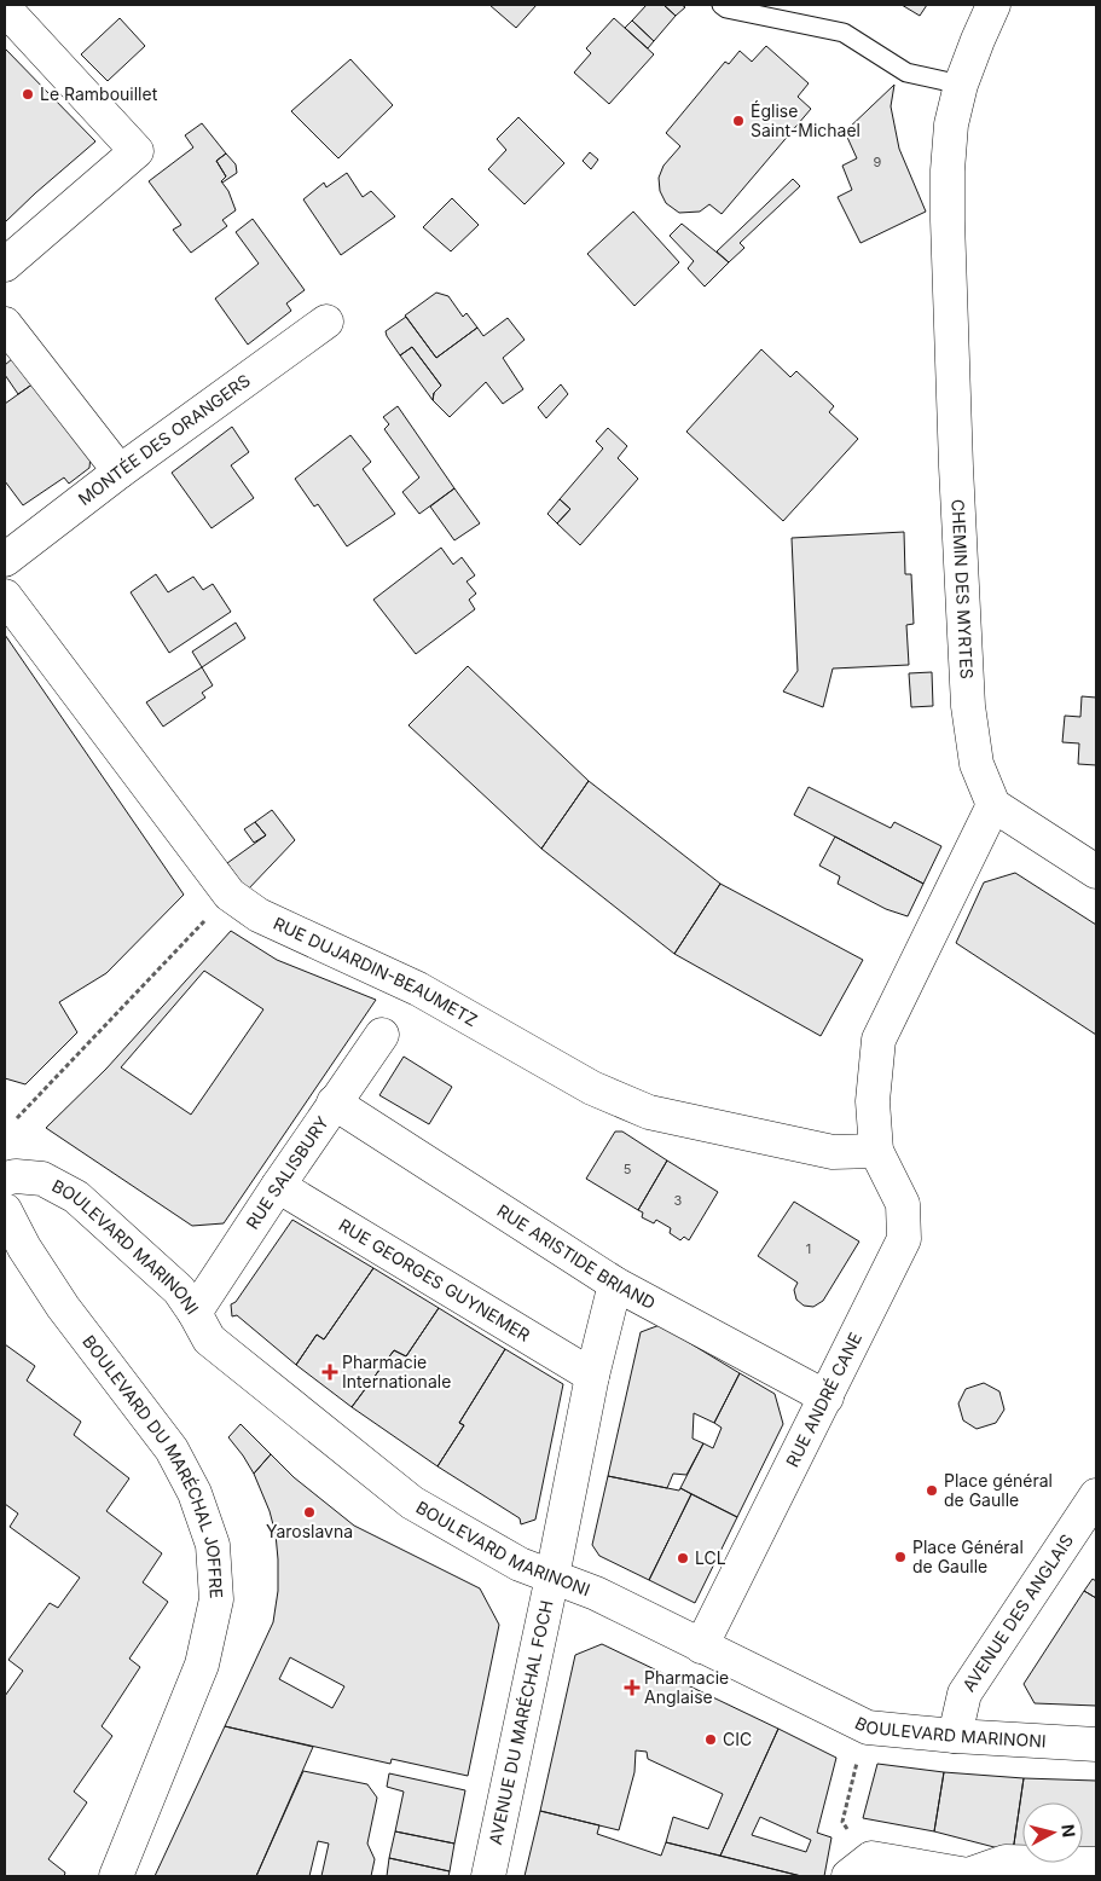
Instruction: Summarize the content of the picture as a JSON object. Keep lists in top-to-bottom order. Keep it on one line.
{"streets":{"street":["MONTÉE DES ORANGERS","CHEMIN DES MYRTES","RUE DUJARDIN-BEAUMETZ","RUE SALISBURY","BOULEVARD MARINONI","RUE ARISTIDE BRIAND","RUE GEORGES GUYNEMER","RUE ANDRÉ CANE","BOULEVARD DU MARÉCHAL JOFFRE","AVENUE DES ANGLAIS","AVENUE DU MARÉCHAL FOCH"]},"crossings":[["RUE DUJARDIN-BEAUMETZ","RUE ANDRÉ CANE"],["RUE SALISBURY","BOULEVARD MARINONI"],["RUE SALISBURY","RUE ARISTIDE BRIAND"],["RUE SALISBURY","RUE GEORGES GUYNEMER"],["BOULEVARD MARINONI","RUE ANDRÉ CANE"],["BOULEVARD MARINONI","AVENUE DES ANGLAIS"],["BOULEVARD MARINONI","AVENUE DU MARÉCHAL FOCH"],["RUE ARISTIDE BRIAND","RUE ANDRÉ CANE"],["RUE ARISTIDE BRIAND","AVENUE DU MARÉCHAL FOCH"],["RUE GEORGES GUYNEMER","AVENUE DU MARÉCHAL FOCH"]],"places":{"other":["Le Rambouillet","Église Saint-Michael","Place général de Gaulle","Yaroslavna","Place Général de Gaulle","LCL","CIC"],"health":["Pharmacie Internationale","Pharmacie Anglaise"]},"house_numbers":["9","5","3","1"],"north":"right"}
